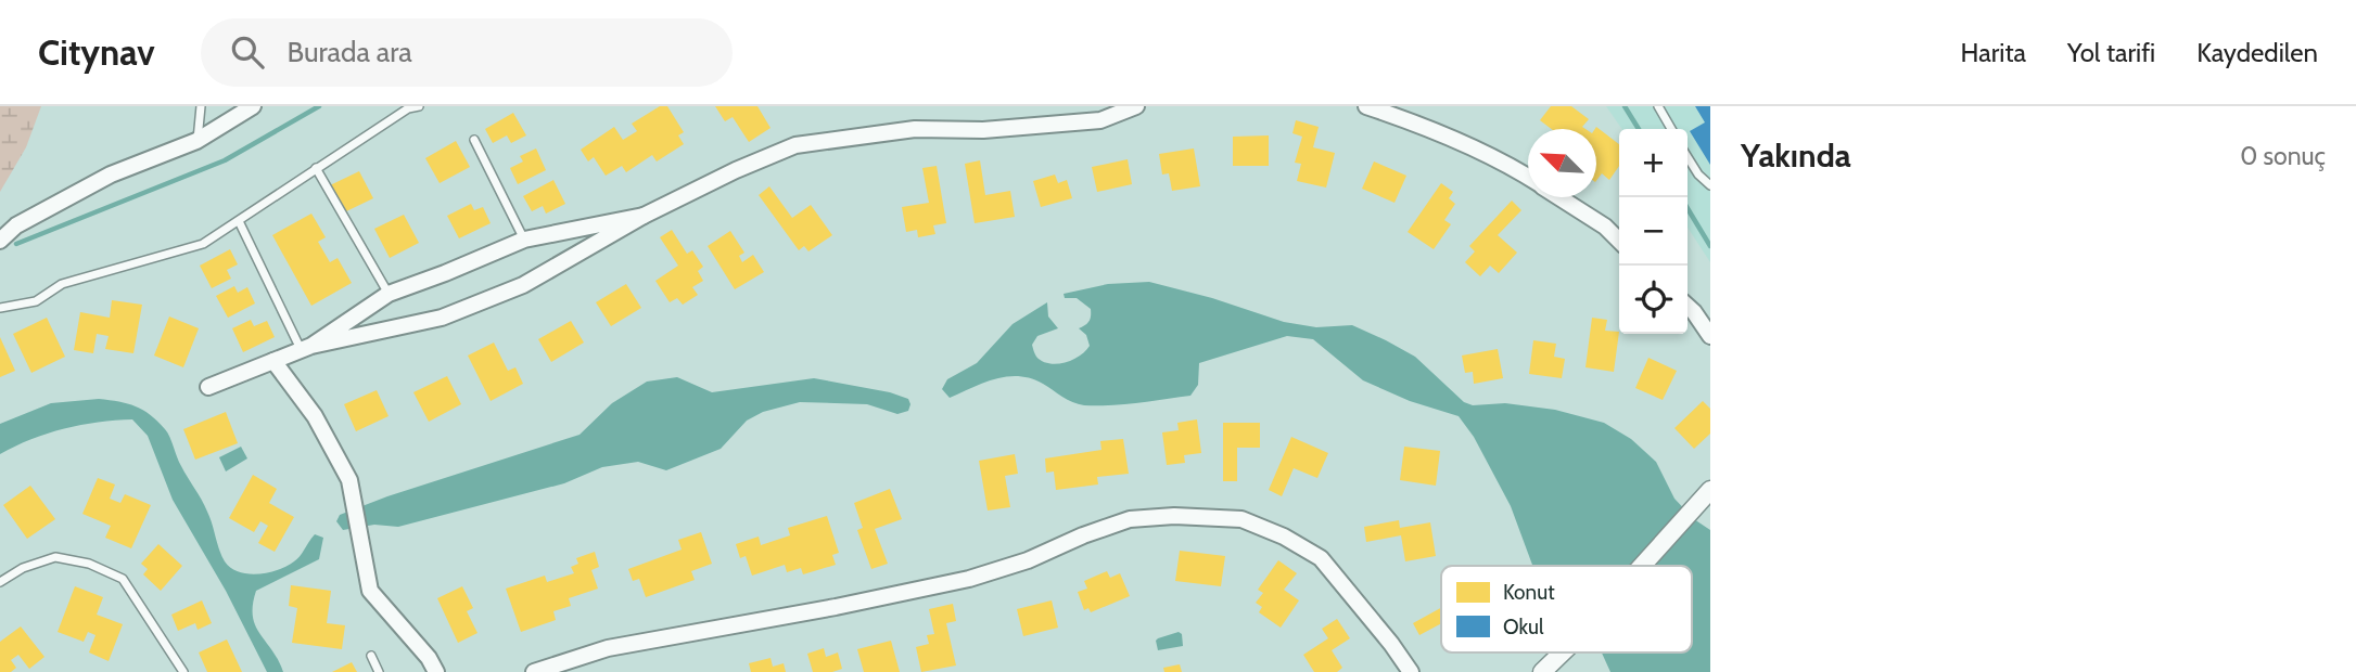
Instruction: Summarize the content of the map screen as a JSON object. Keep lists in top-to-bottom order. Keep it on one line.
{"legend":["Konut","Okul"],"north":"top left","page":{"header":"Citynav","search":"Burada ara","nav":["Harita","Yol tarifi","Kaydedilen"],"heading":["Yakında","0 sonuç"],"map_buttons":["+","−"]}}
